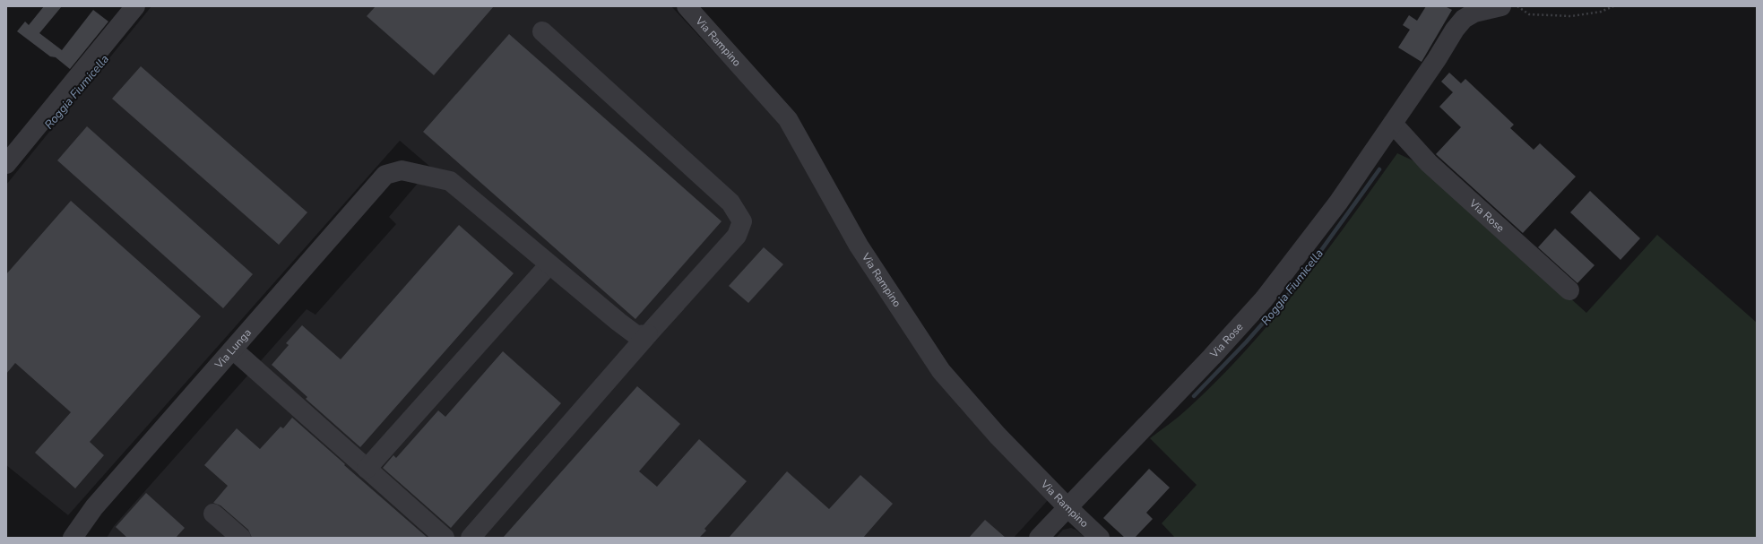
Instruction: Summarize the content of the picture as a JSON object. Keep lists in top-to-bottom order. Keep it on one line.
{"streets":{"street":["Via Rampino","Via Rose","Via Lunga"]},"crossings":[["Via Rampino","Via Rose"]],"water":["Roggia Fiumicella"]}
